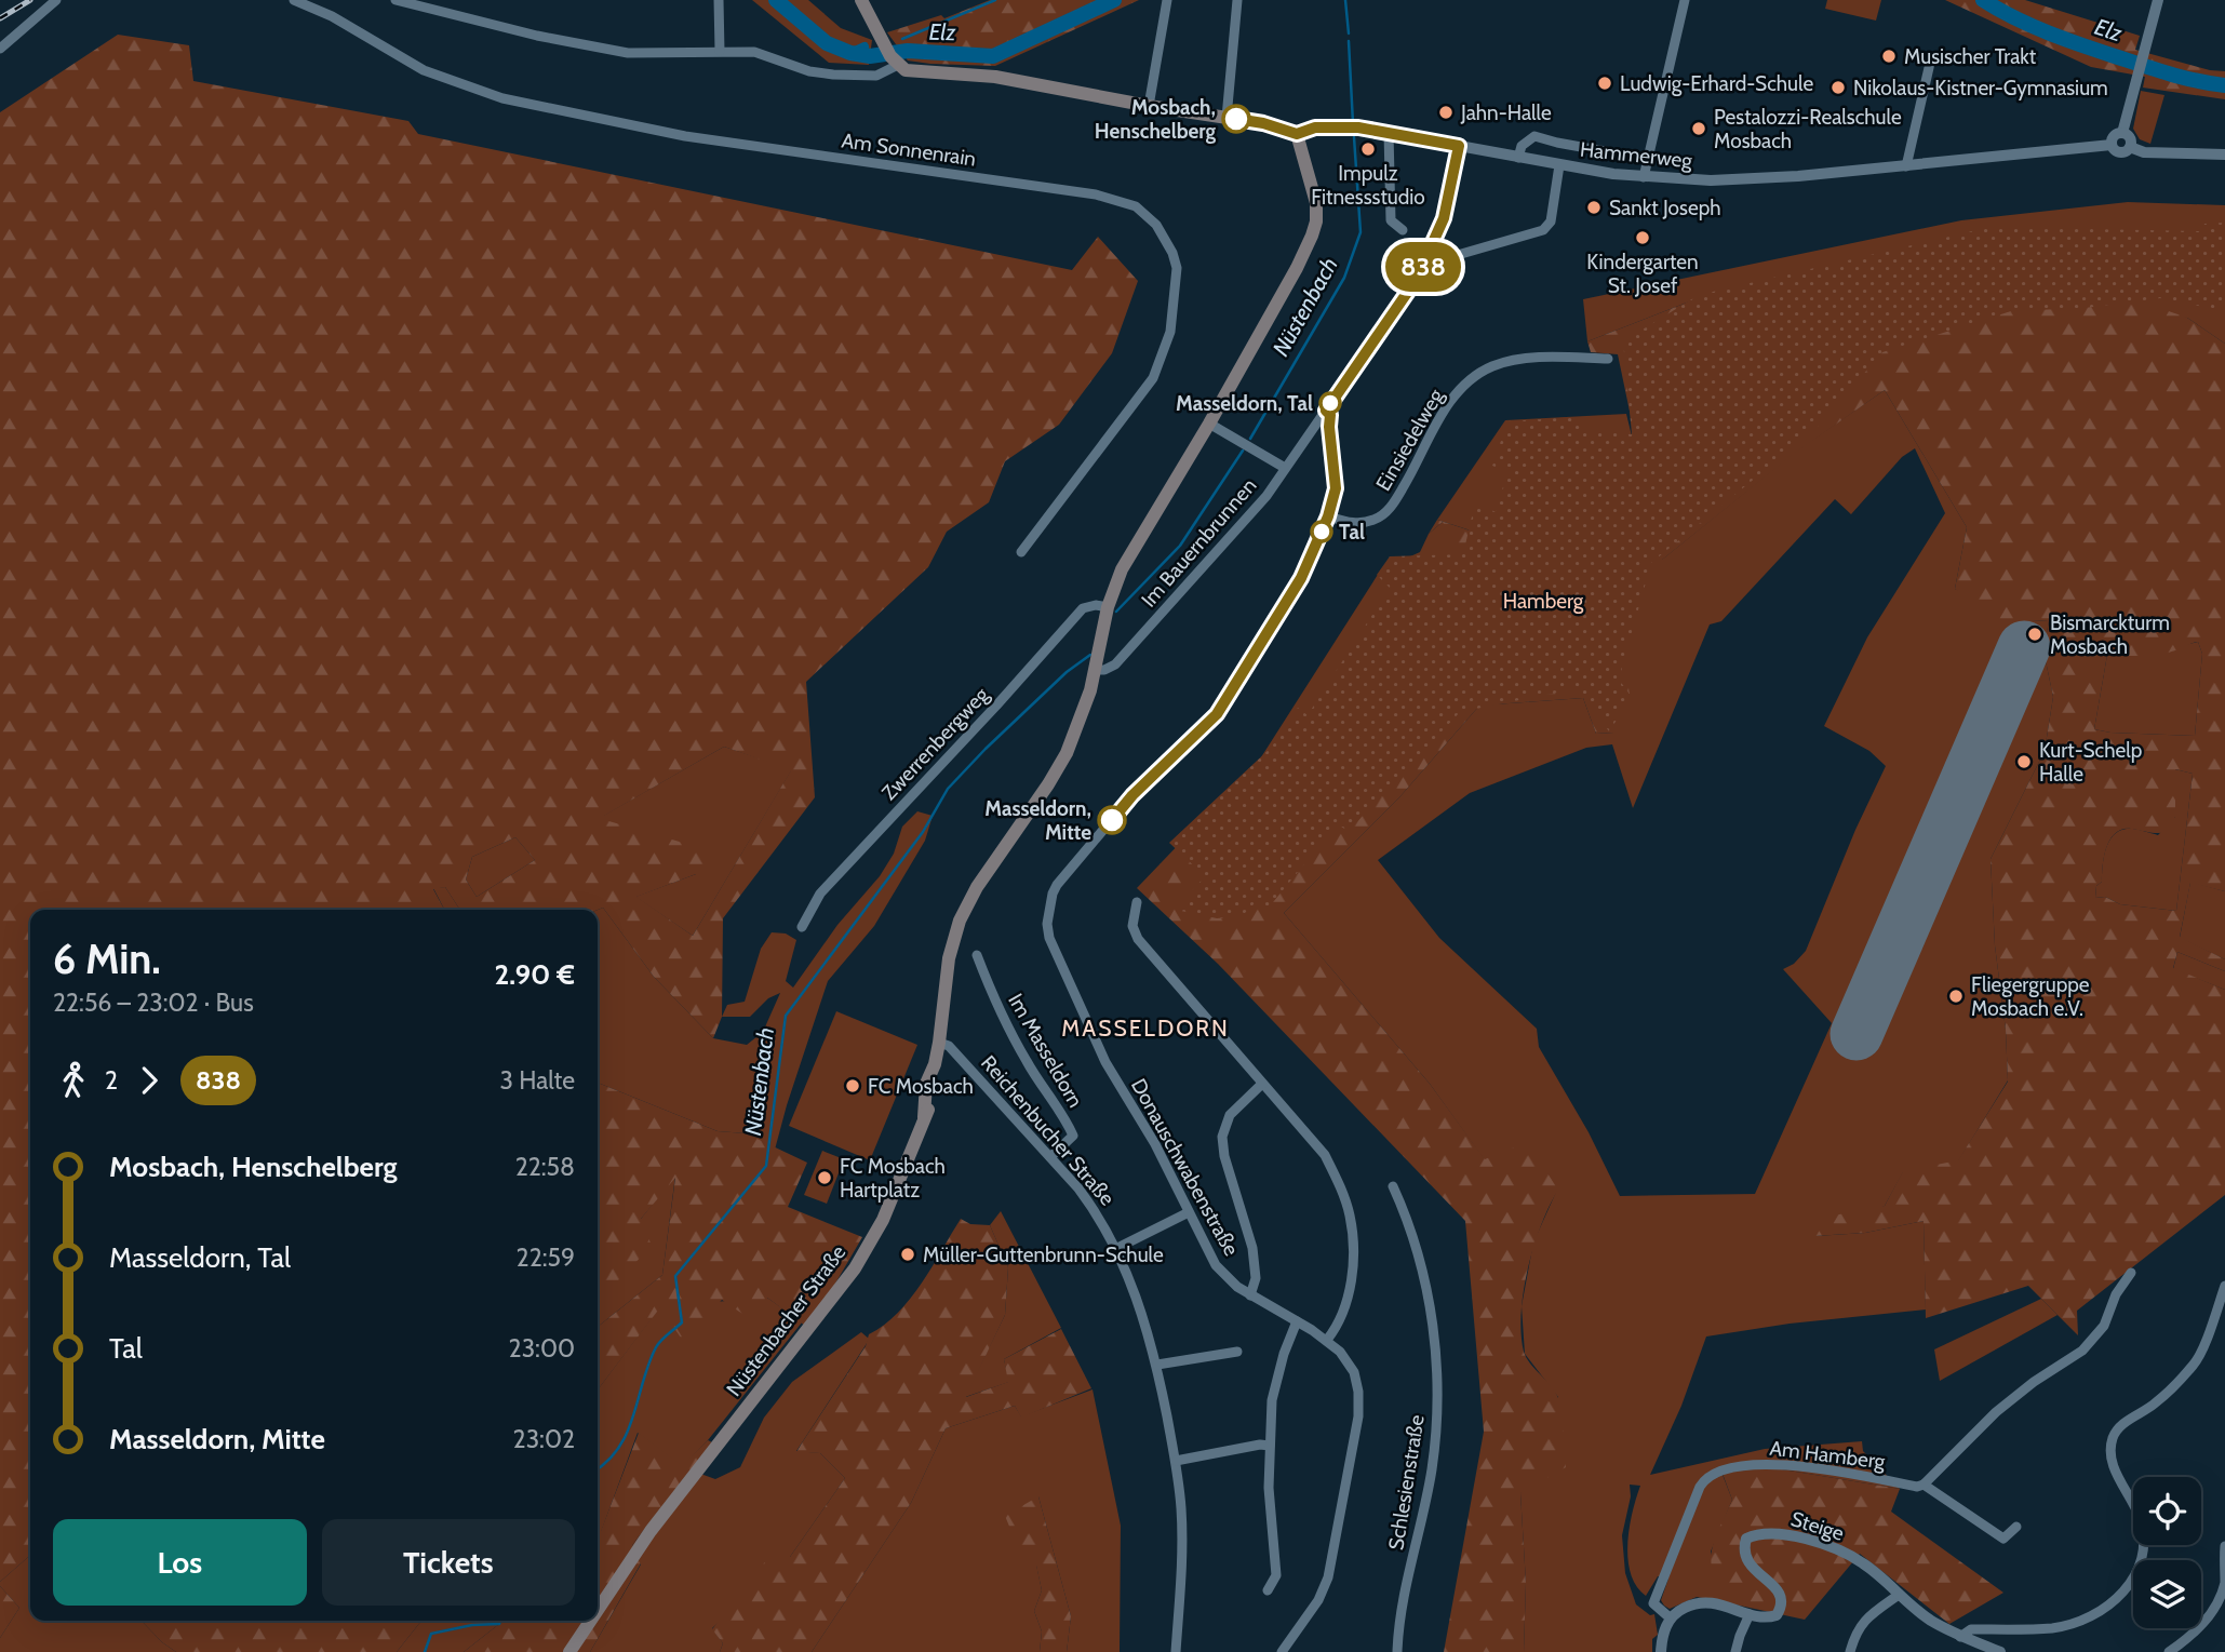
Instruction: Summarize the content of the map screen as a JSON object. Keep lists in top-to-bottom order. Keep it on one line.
{"streets":{"main road":["Nüstenbacher Straße"],"street":["Am Sonnenrain","Hammerweg","Einsiedelweg","Im Bauernbrunnen","Zwerrenbergweg","Im Masseldorn","Reichenbucher Straße","Donauschwabenstraße","Am Hamberg","Schlesienstraße","Steige"]},"crossings":[["Hammerweg","Im Bauernbrunnen"],["Hammerweg","Nüstenbacher Straße"],["Einsiedelweg","Donauschwabenstraße"],["Im Bauernbrunnen","Donauschwabenstraße"],["Im Bauernbrunnen","Nüstenbacher Straße"],["Zwerrenbergweg","Nüstenbacher Straße"],["Im Masseldorn","Reichenbucher Straße"],["Reichenbucher Straße","Nüstenbacher Straße"]],"districts":["MASSELDORN"],"water":["Elz","Nüstenbach"],"parks":["Hamberg"],"places":["Musischer Trakt","Ludwig-Erhard-Schule","Nikolaus-Kistner-Gymnasium","Jahn-Halle","Mosbach, Henschelberg","Pestalozzi-Realschule Mosbach","Impulz Fitnessstudio","Sankt Joseph","Kindergarten St. Josef","Masseldorn, Tal","Tal","Bismarckturm Mosbach","Kurt-Schelp Halle","Masseldorn, Mitte","Fliegergruppe Mosbach e.V.","FC Mosbach","FC Mosbach Hartplatz","Müller-Guttenbrunn-Schule"],"lines":["bus line 838"],"page":{"on_map":"838","heading":["6 Min.","22:56 – 23:02 · Bus","2.90 €"],"legs":["2","838","3 Halte"],"list":[{"name":"Mosbach, Henschelberg","value":"22:58"},{"name":"Masseldorn, Tal","value":"22:59"},{"name":"Tal","value":"23:00"},{"name":"Masseldorn, Mitte","value":"23:02"}],"buttons":["Los","Tickets"]}}
